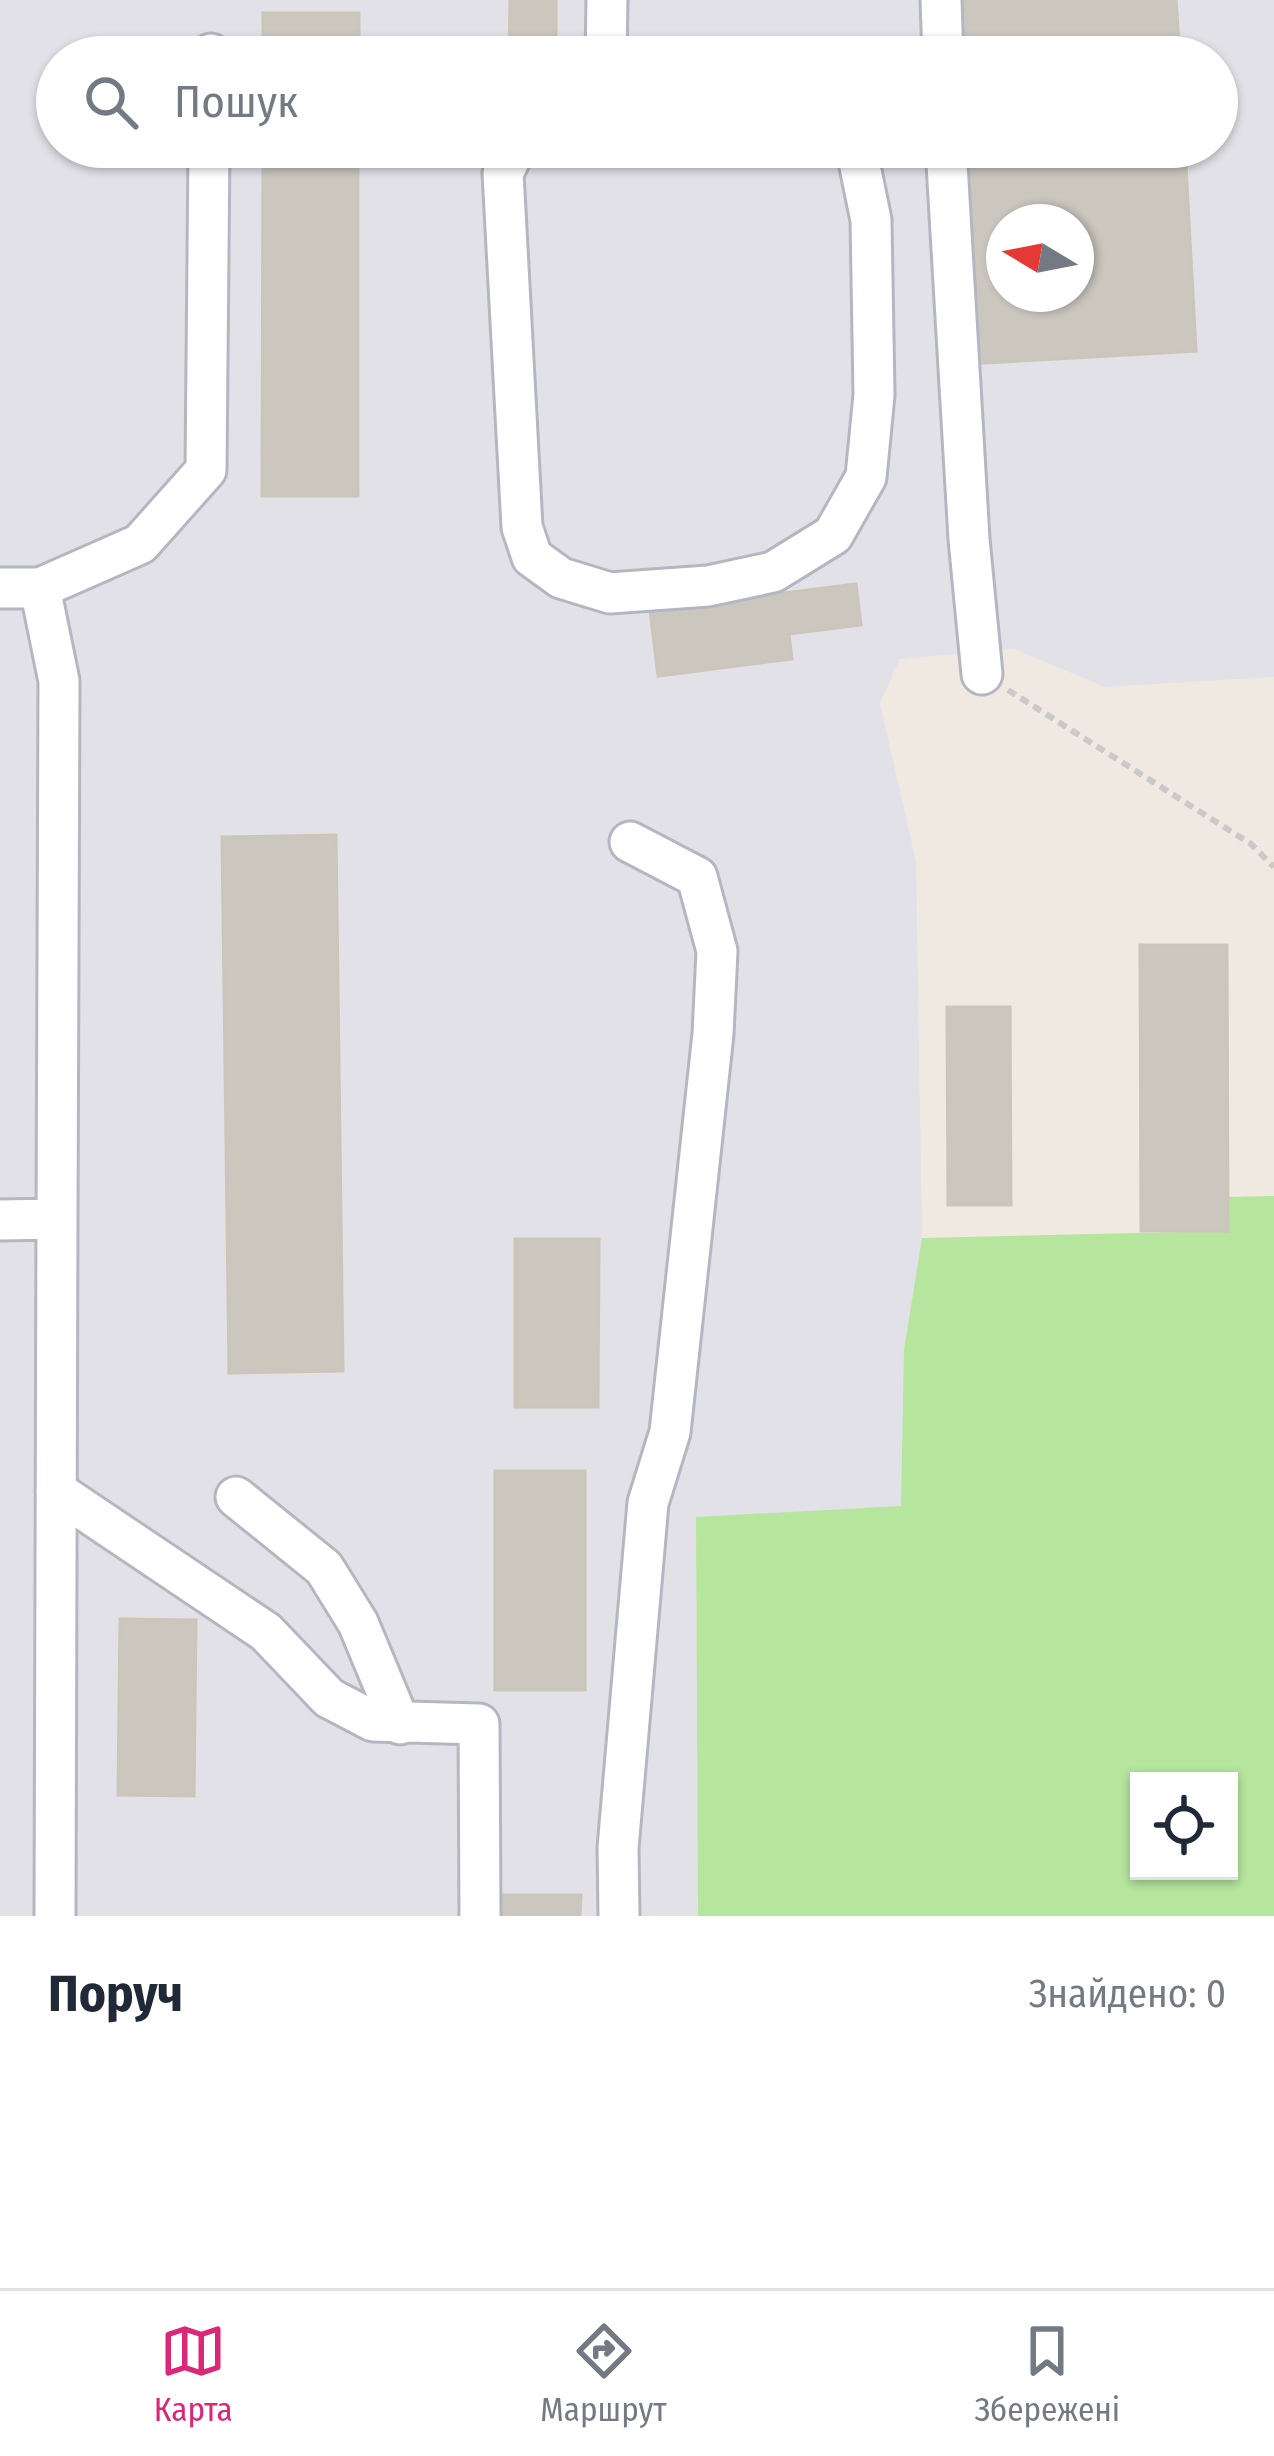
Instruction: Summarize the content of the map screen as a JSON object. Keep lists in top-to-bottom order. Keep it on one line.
{"north":"left","page":{"search":"Пошук","heading":["Поруч","Знайдено: 0"],"nav":["Карта","Маршрут","Збережені"]}}
